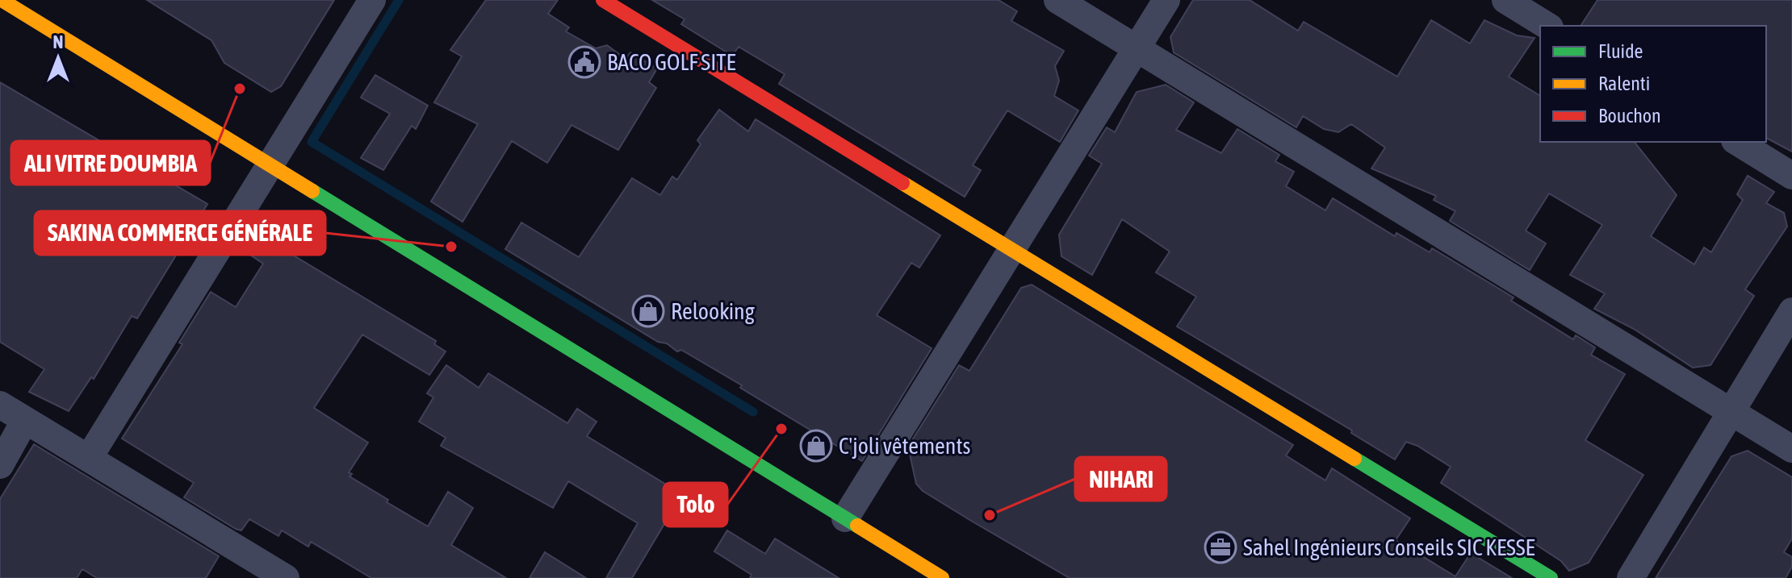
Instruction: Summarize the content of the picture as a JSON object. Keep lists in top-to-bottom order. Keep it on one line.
{"places":{"public building":["BACO GOLF SITE"],"other":["ALI VITRE DOUMBIA","SAKINA COMMERCE GÉNÉRALE","Tolo","NIHARI"],"shop":["Relooking","C'joli vêtements"],"office":["Sahel Ingénieurs Conseils SIC KESSE"]},"legend":["Fluide","Ralenti","Bouchon"],"north":"top"}
